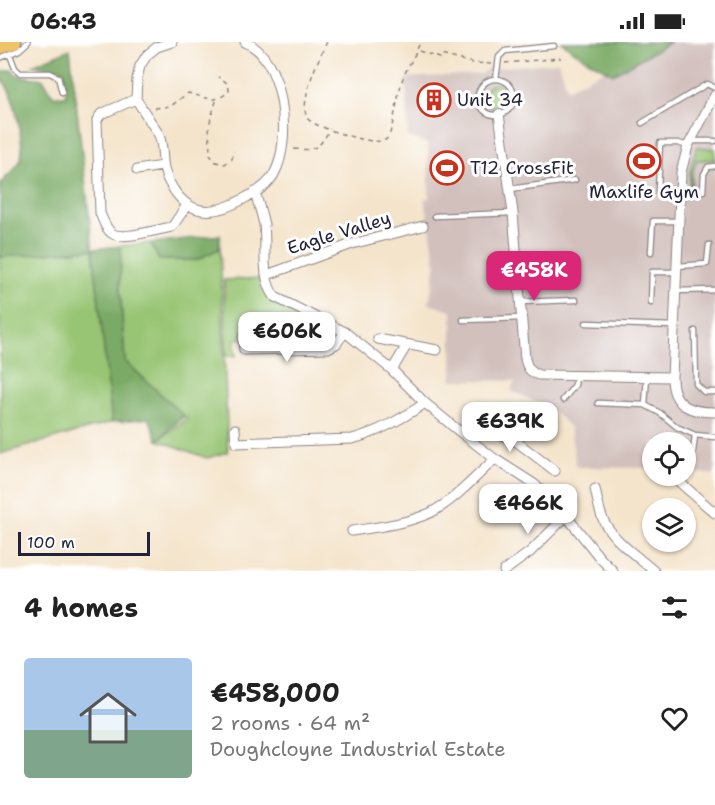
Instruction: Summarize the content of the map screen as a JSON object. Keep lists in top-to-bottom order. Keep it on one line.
{"streets":{"street":["Eagle Valley"]},"places":{"building":["Unit 34"],"sports":["Maxlife Gym","T12 CrossFit"]},"scale_bar":"100 m","page":{"status":"06:43","price":["€458K","€606K","€639K","€466K"],"scale":"100 m","heading":"4 homes","list":[{"name":"€458,000","note":"2 rooms · 64 m² · Doughcloyne Industrial Estate"}]}}
